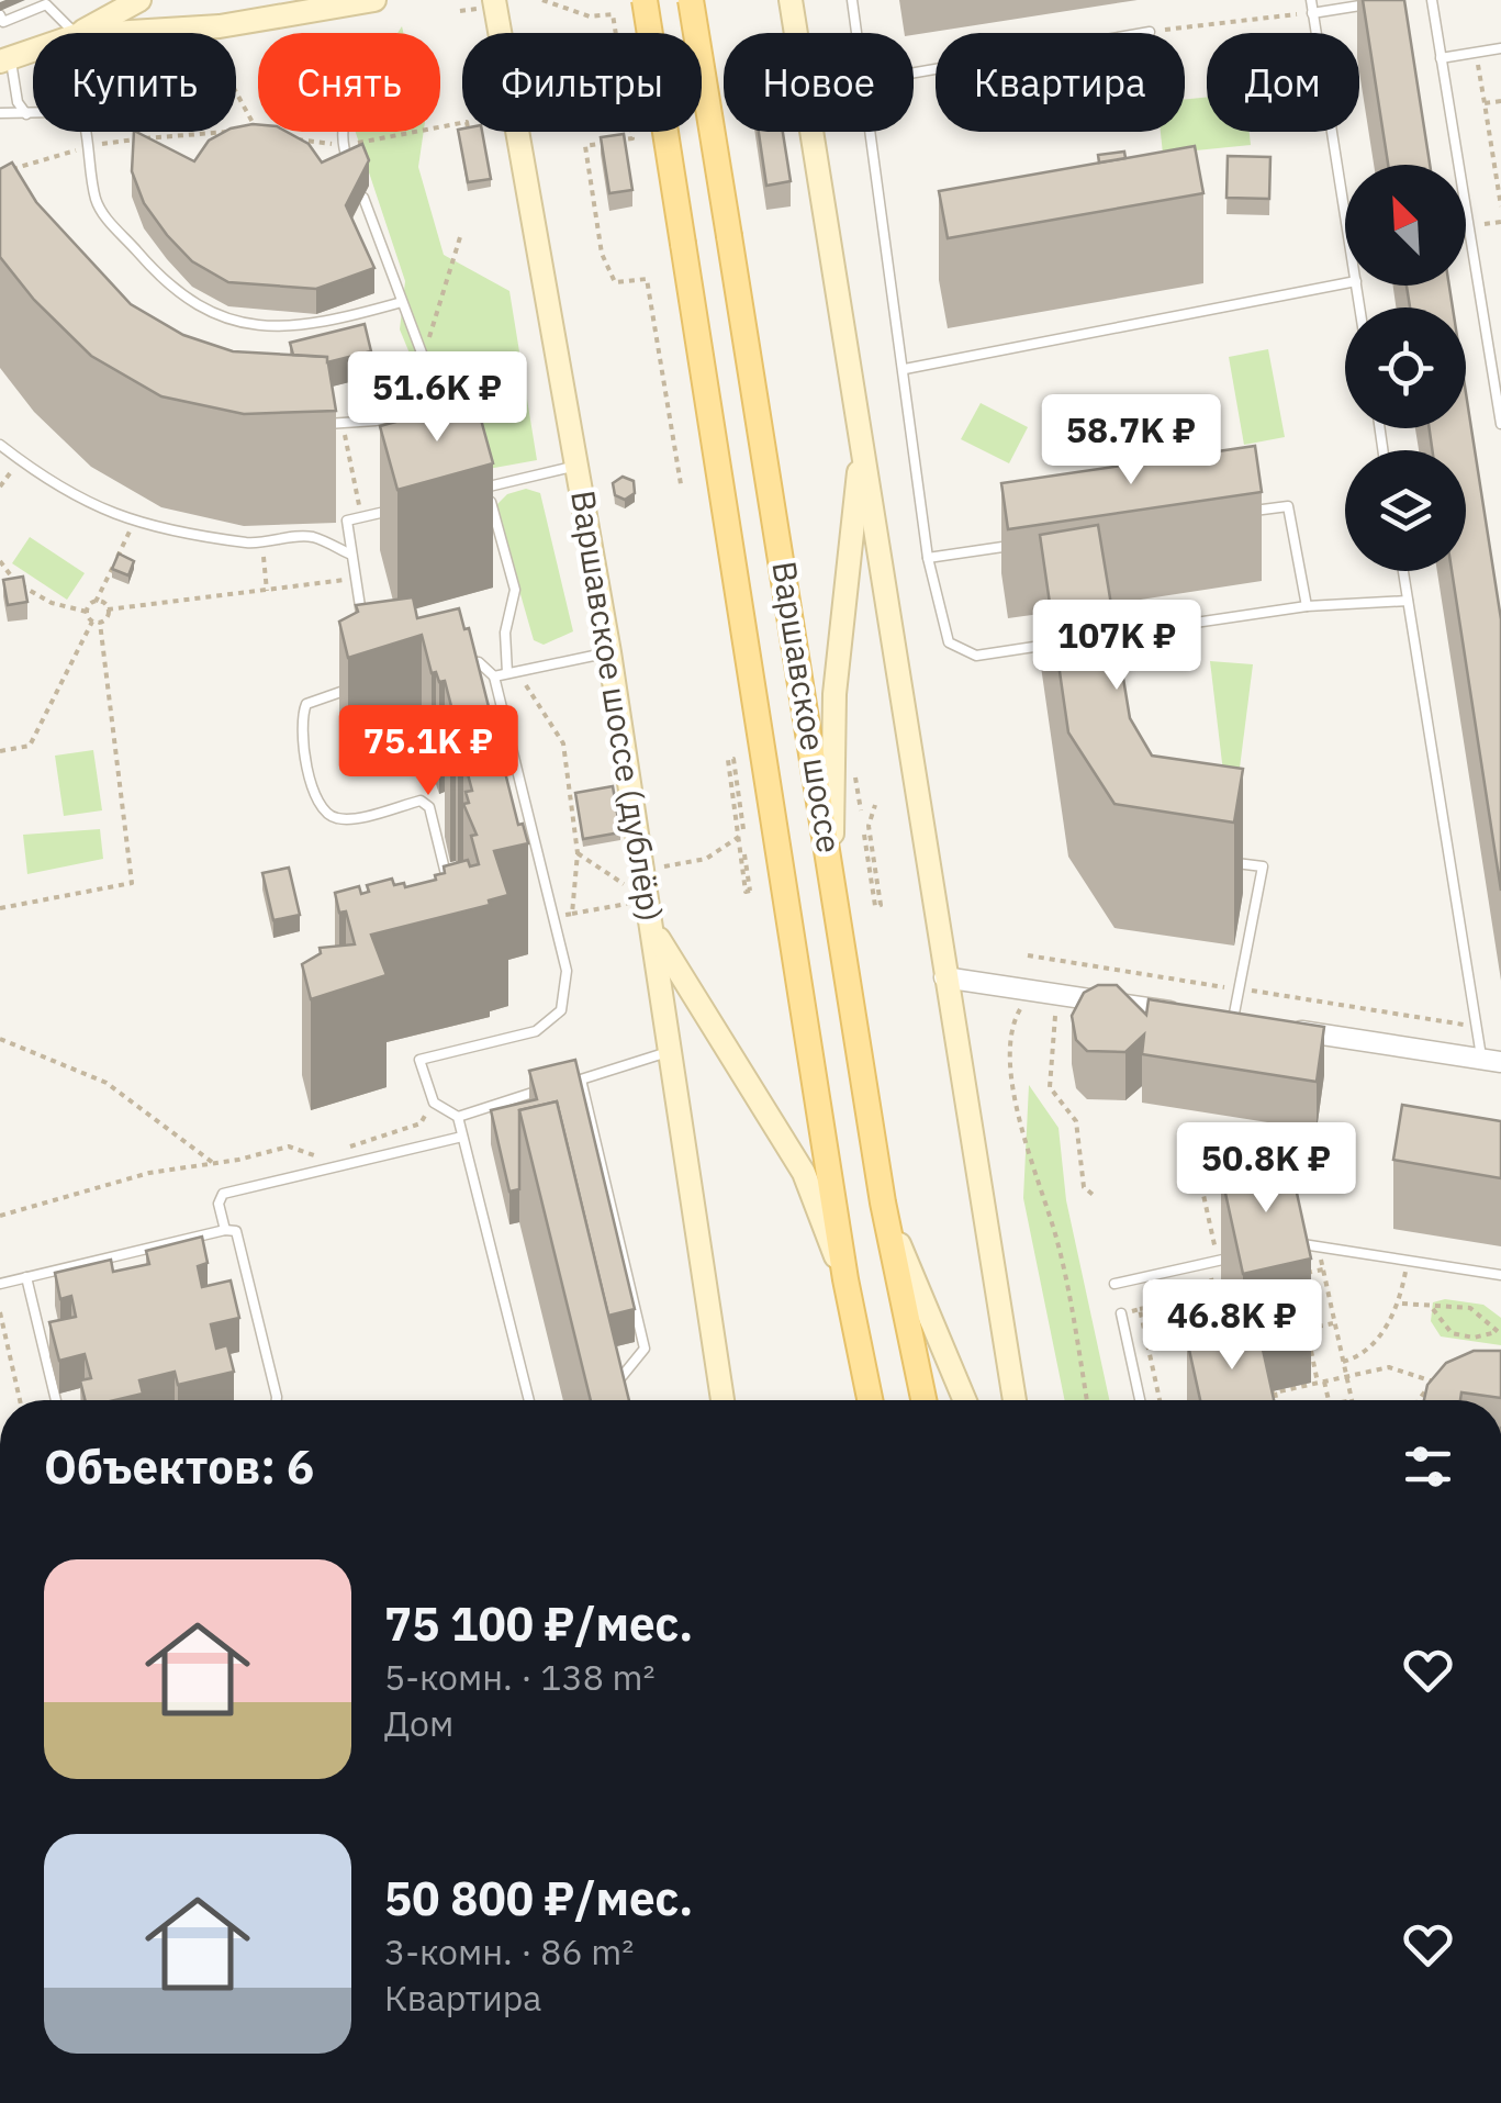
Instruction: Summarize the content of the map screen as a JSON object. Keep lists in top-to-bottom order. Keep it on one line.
{"streets":{"main road":["Варшавское шоссе (дублёр)","Варшавское шоссе"]},"north":"top left","page":{"chip":["Купить","Снять","Фильтры","Новое","Квартира","Дом"],"price":["51.6K ₽","58.7K ₽","107K ₽","75.1K ₽","50.8K ₽","46.8K ₽"],"heading":"Объектов: 6","list":[{"name":"75 100 ₽/мес.","note":"5-комн. · 138 m² · Дом"},{"name":"50 800 ₽/мес.","note":"3-комн. · 86 m² · Квартира"}]}}
